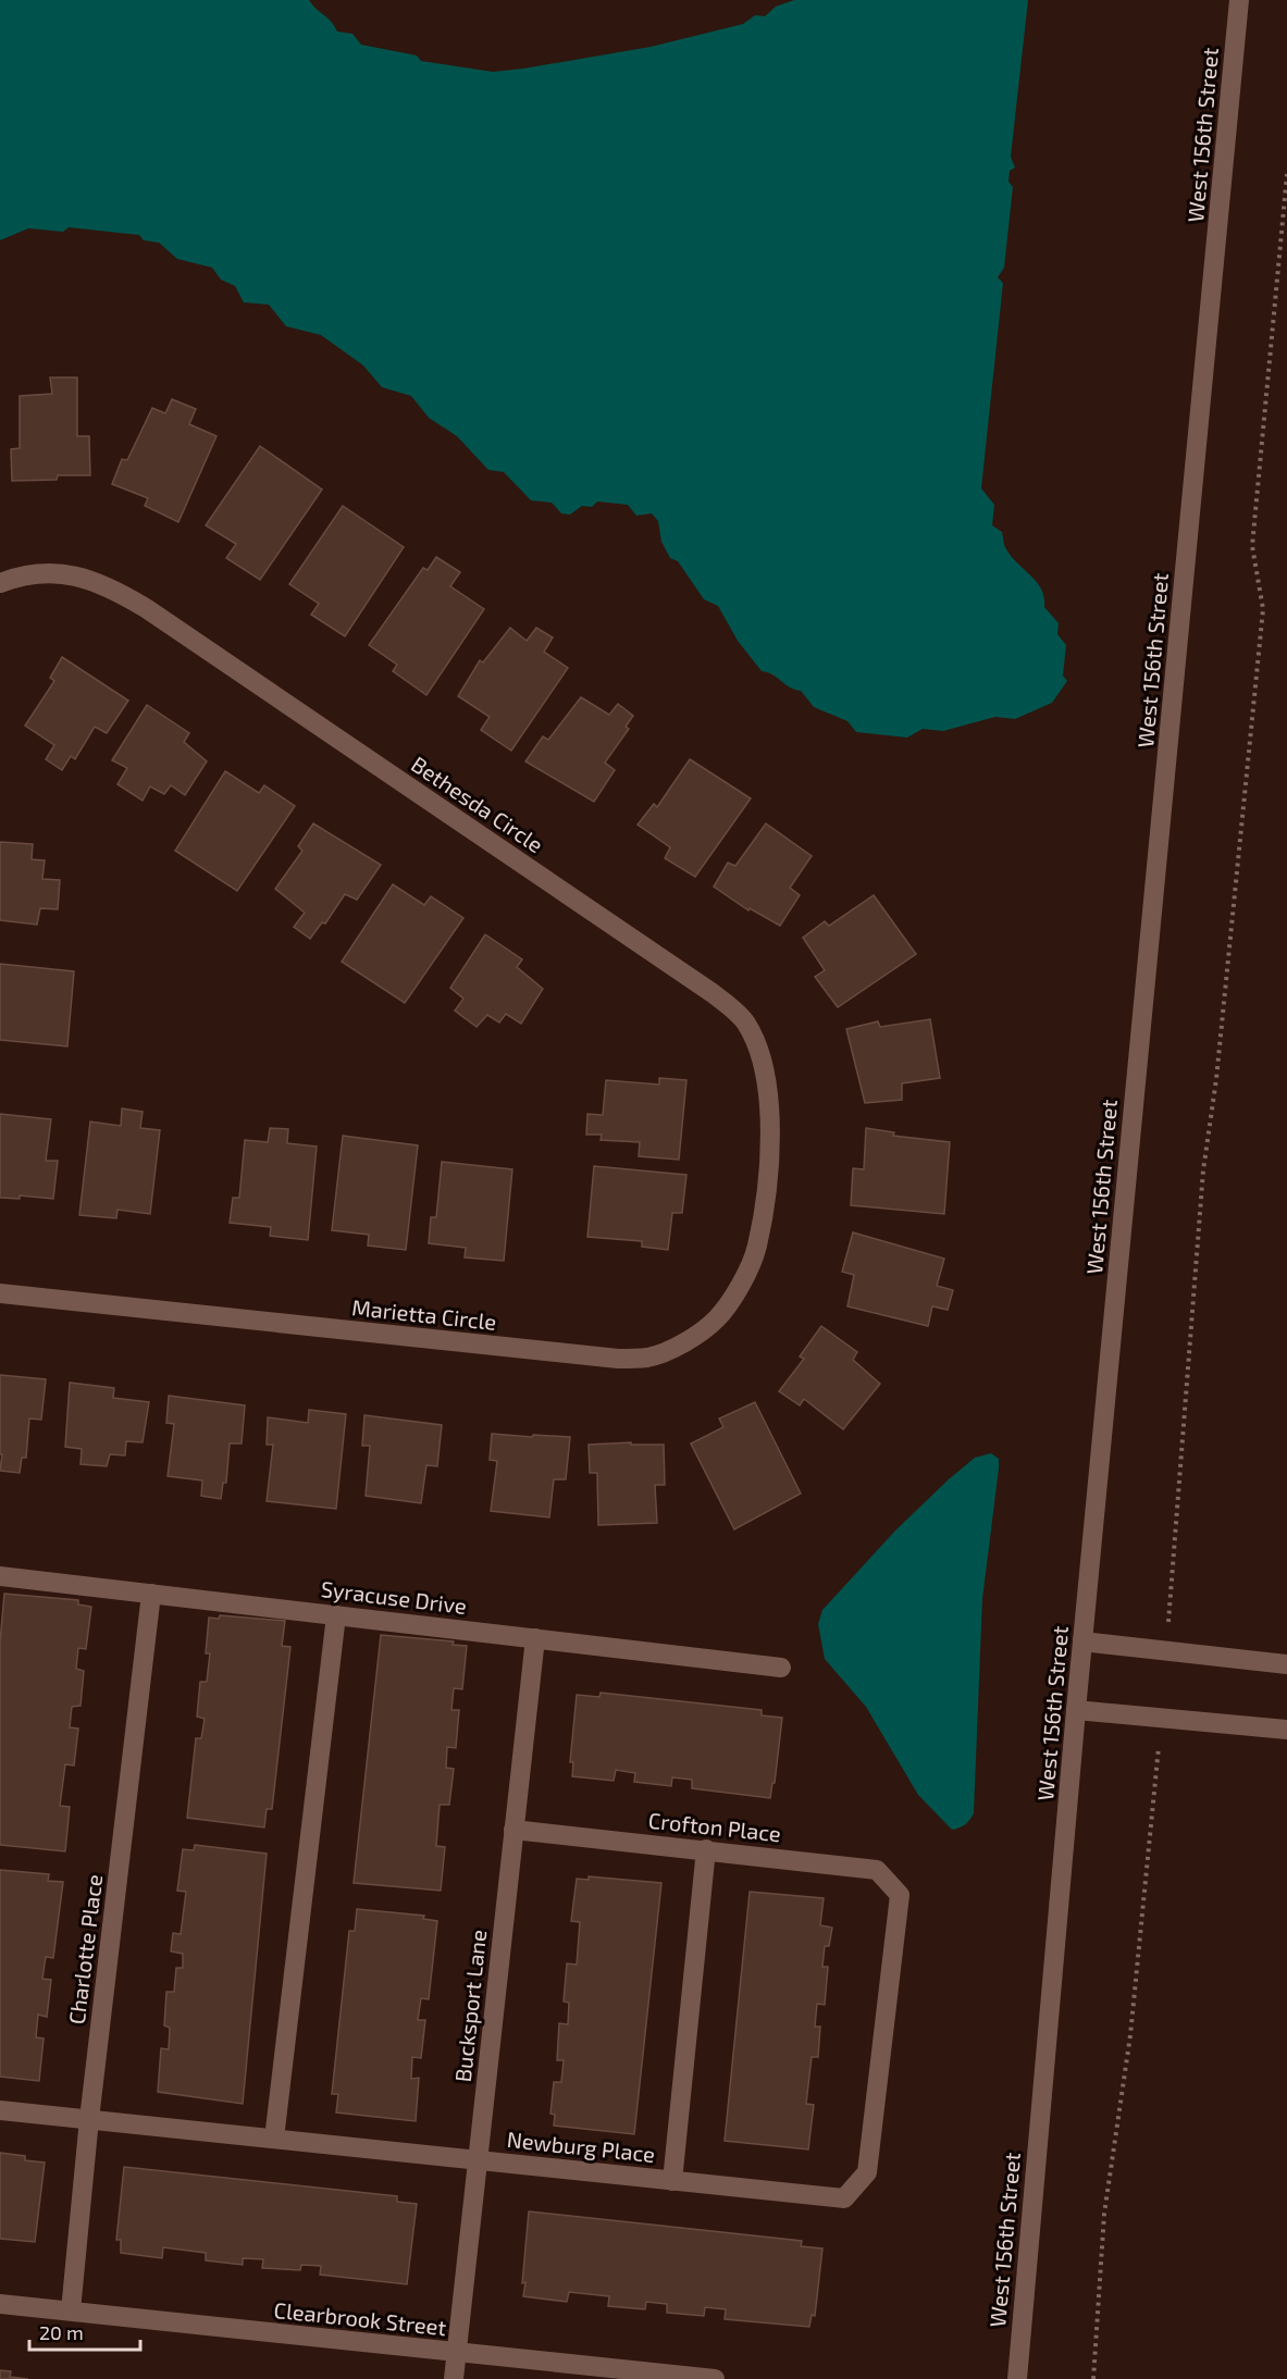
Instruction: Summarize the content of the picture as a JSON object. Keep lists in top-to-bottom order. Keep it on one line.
{"streets":{"street":["West 156th Street","Bethesda Circle","Marietta Circle","Syracuse Drive","Crofton Place","Charlotte Place","Bucksport Lane","Newburg Place","Clearbrook Street"]},"crossings":[["Bethesda Circle","Marietta Circle"],["Syracuse Drive","Charlotte Place"],["Syracuse Drive","Bucksport Lane"],["Crofton Place","Bucksport Lane"],["Crofton Place","Newburg Place"],["Charlotte Place","Newburg Place"],["Charlotte Place","Clearbrook Street"],["Bucksport Lane","Newburg Place"],["Bucksport Lane","Clearbrook Street"]],"scale_bar":"20 m"}
